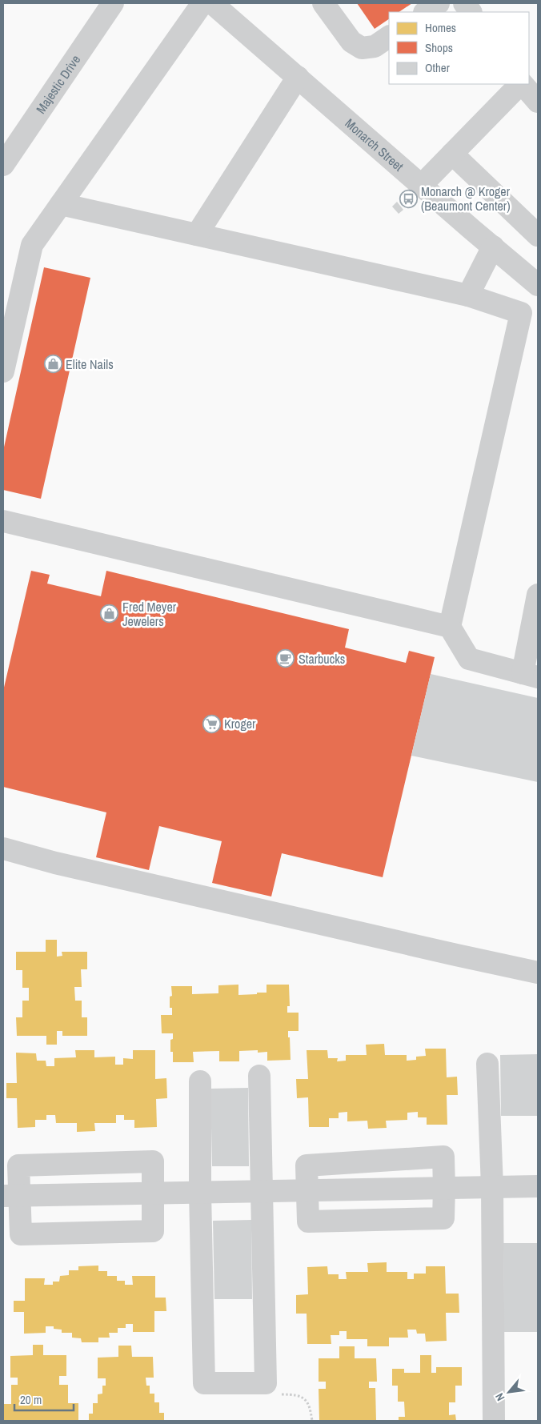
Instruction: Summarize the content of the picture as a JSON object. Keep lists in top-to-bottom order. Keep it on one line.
{"streets":{"street":["Majestic Drive","Monarch Street"]},"places":{"bus stop":["Monarch @ Kroger (Beaumont Center)"],"shop":["Elite Nails","Fred Meyer Jewelers"],"cafe":["Starbucks"],"supermarket":["Kroger"]},"legend":["Homes","Shops","Other"],"scale_bar":"20 m","north":"bottom left"}
